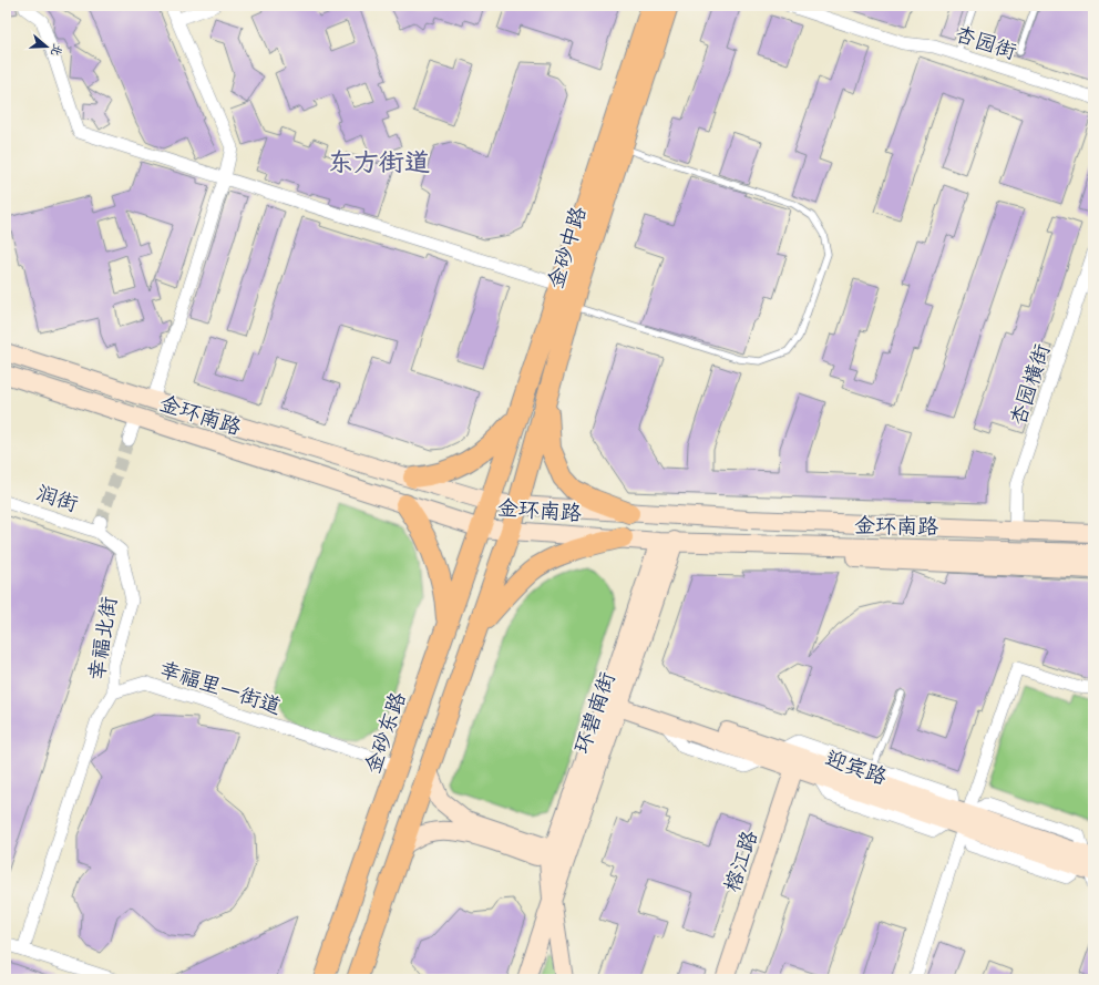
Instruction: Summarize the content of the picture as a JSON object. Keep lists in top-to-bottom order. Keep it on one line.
{"streets":{"main road":["金砂中路","金砂东路"],"street":["杏园街","杏园横街","金环南路","润街","幸福北街","幸福里一街道","环碧南街","迎宾路","榕江路"]},"crossings":[["金砂中路","金环南路"],["金砂中路","金砂东路"],["杏园横街","金环南路"],["金环南路","环碧南街"],["金环南路","金砂东路"],["润街","幸福北街"],["幸福北街","幸福里一街道"],["幸福里一街道","金砂东路"],["环碧南街","迎宾路"],["迎宾路","榕江路"]],"districts":["东方街道"],"north":"right"}
